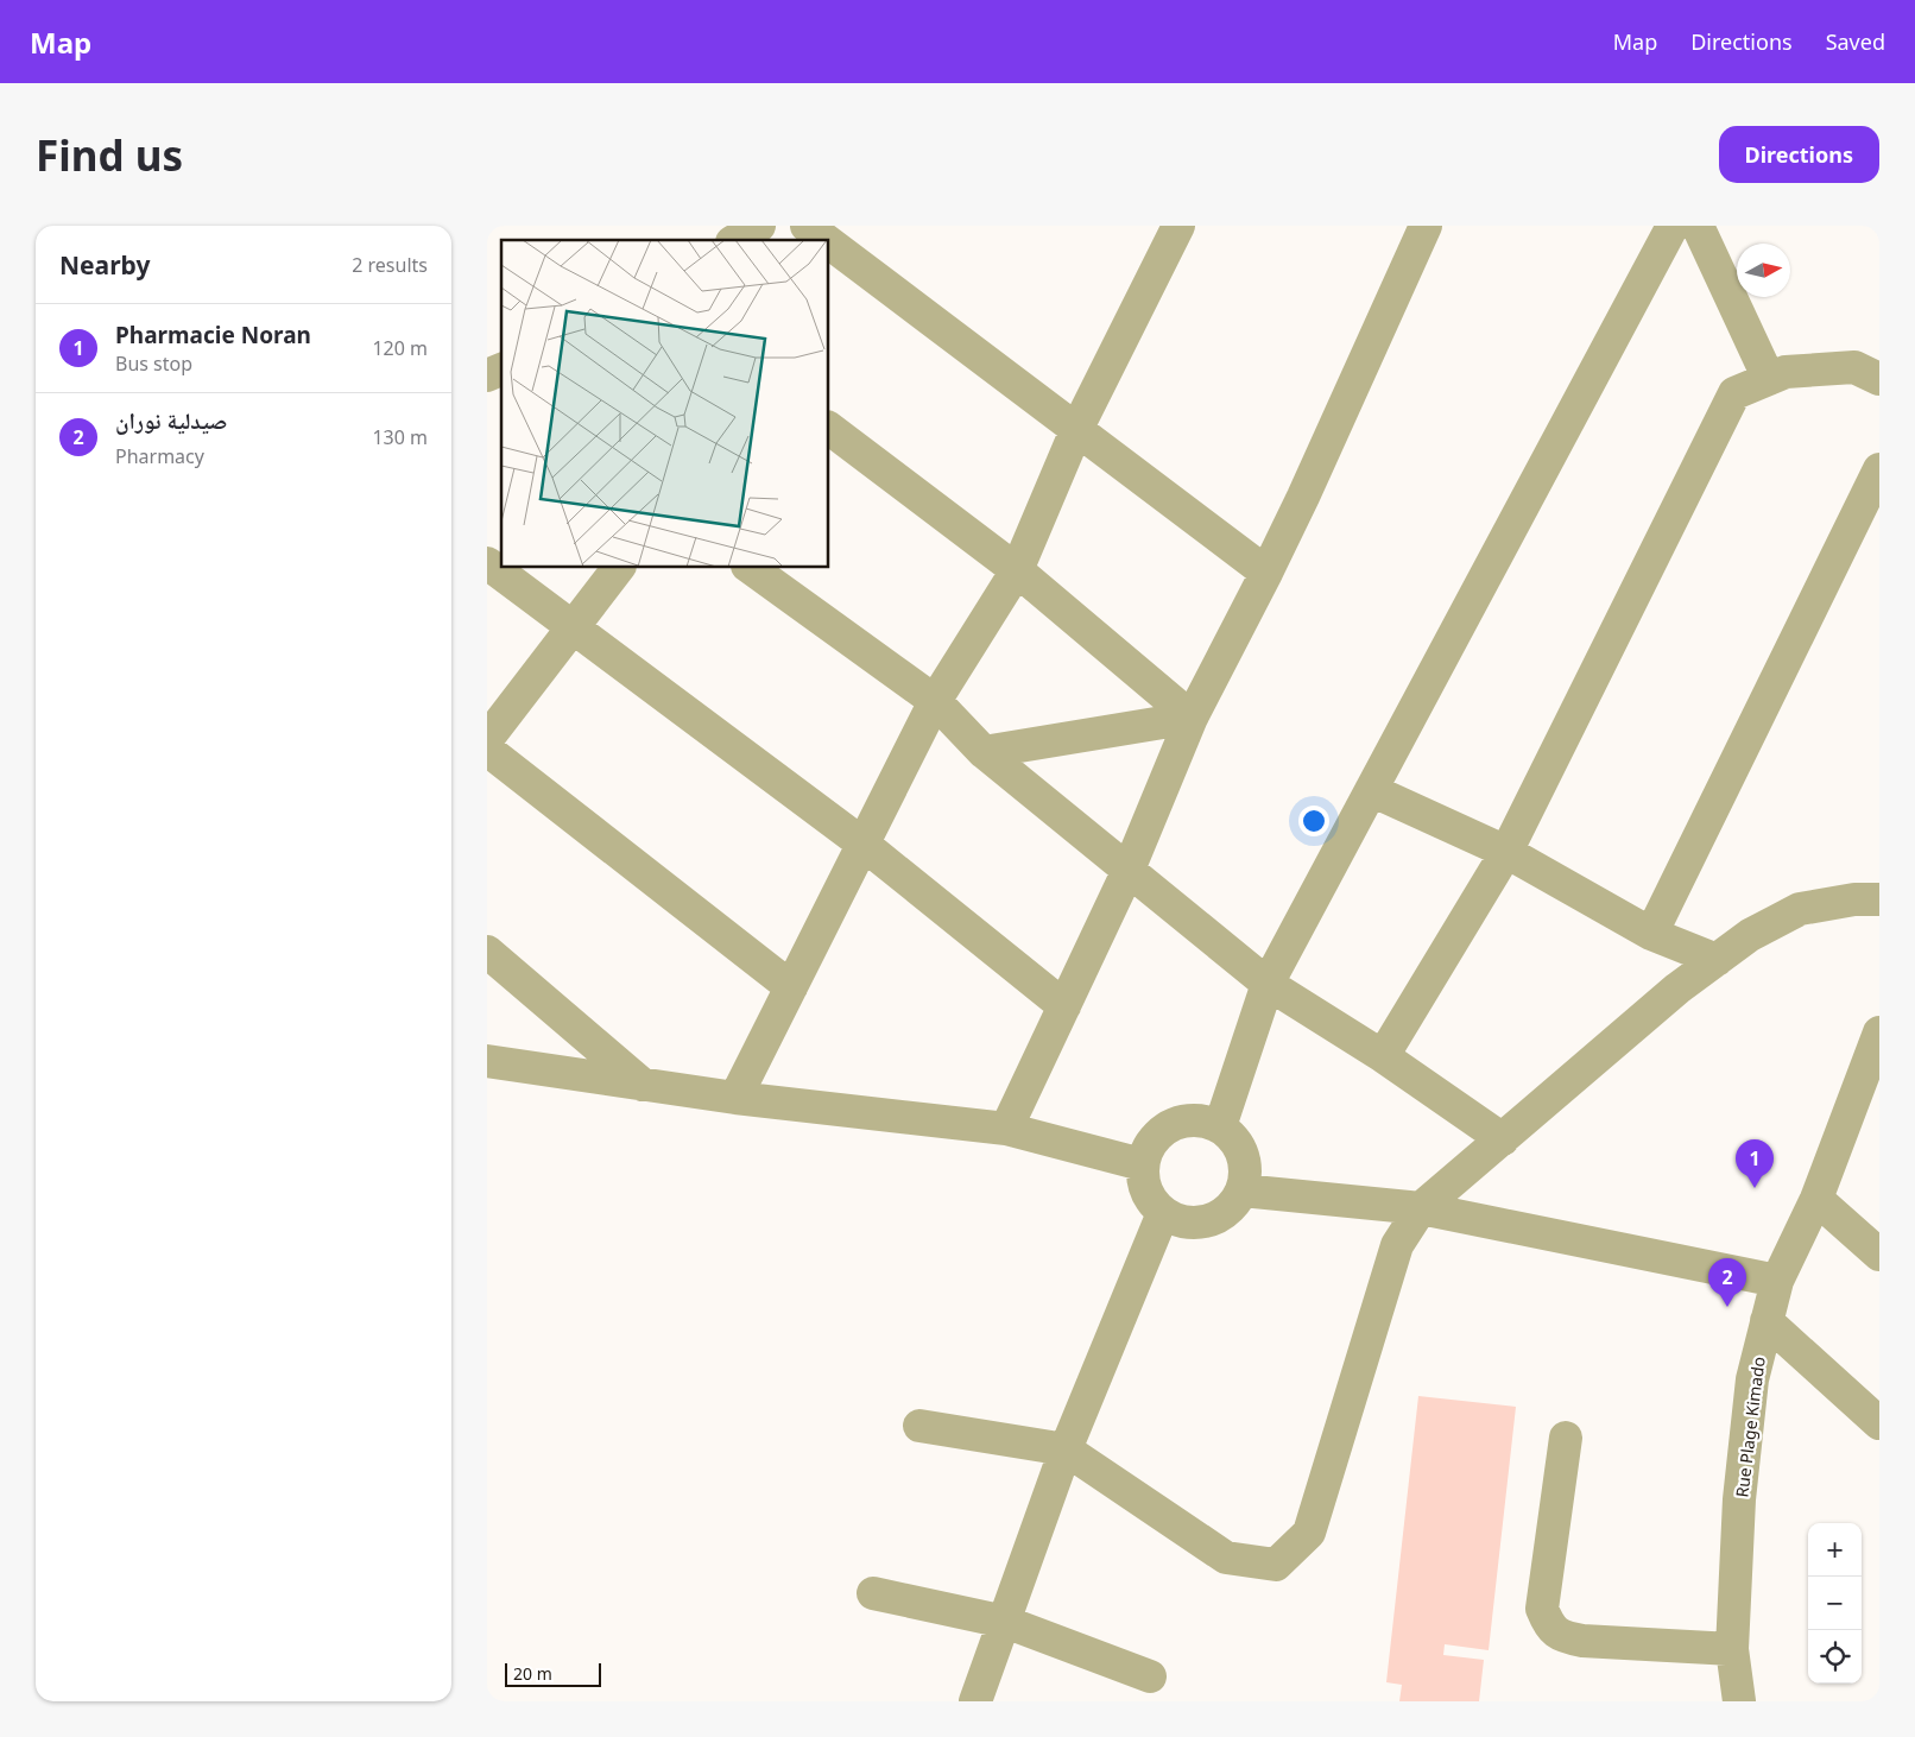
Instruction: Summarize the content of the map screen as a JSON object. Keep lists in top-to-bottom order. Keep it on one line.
{"streets":{"street":["Rue Plage Kimado"]},"scale_bar":"20 m","north":"right","page":{"header":"Map","nav":["Map","Directions","Saved"],"buttons":"Directions","title":"Find us","heading":["Nearby","2 results"],"list":[{"mark":"1","name":"Pharmacie Noran","note":"Bus stop","value":"120 m"},{"mark":"2","name":"صيدلية نوران","note":"Pharmacy","value":"130 m"}],"pins":["1","2"],"map_buttons":["+","−"],"scale":"20 m"}}
